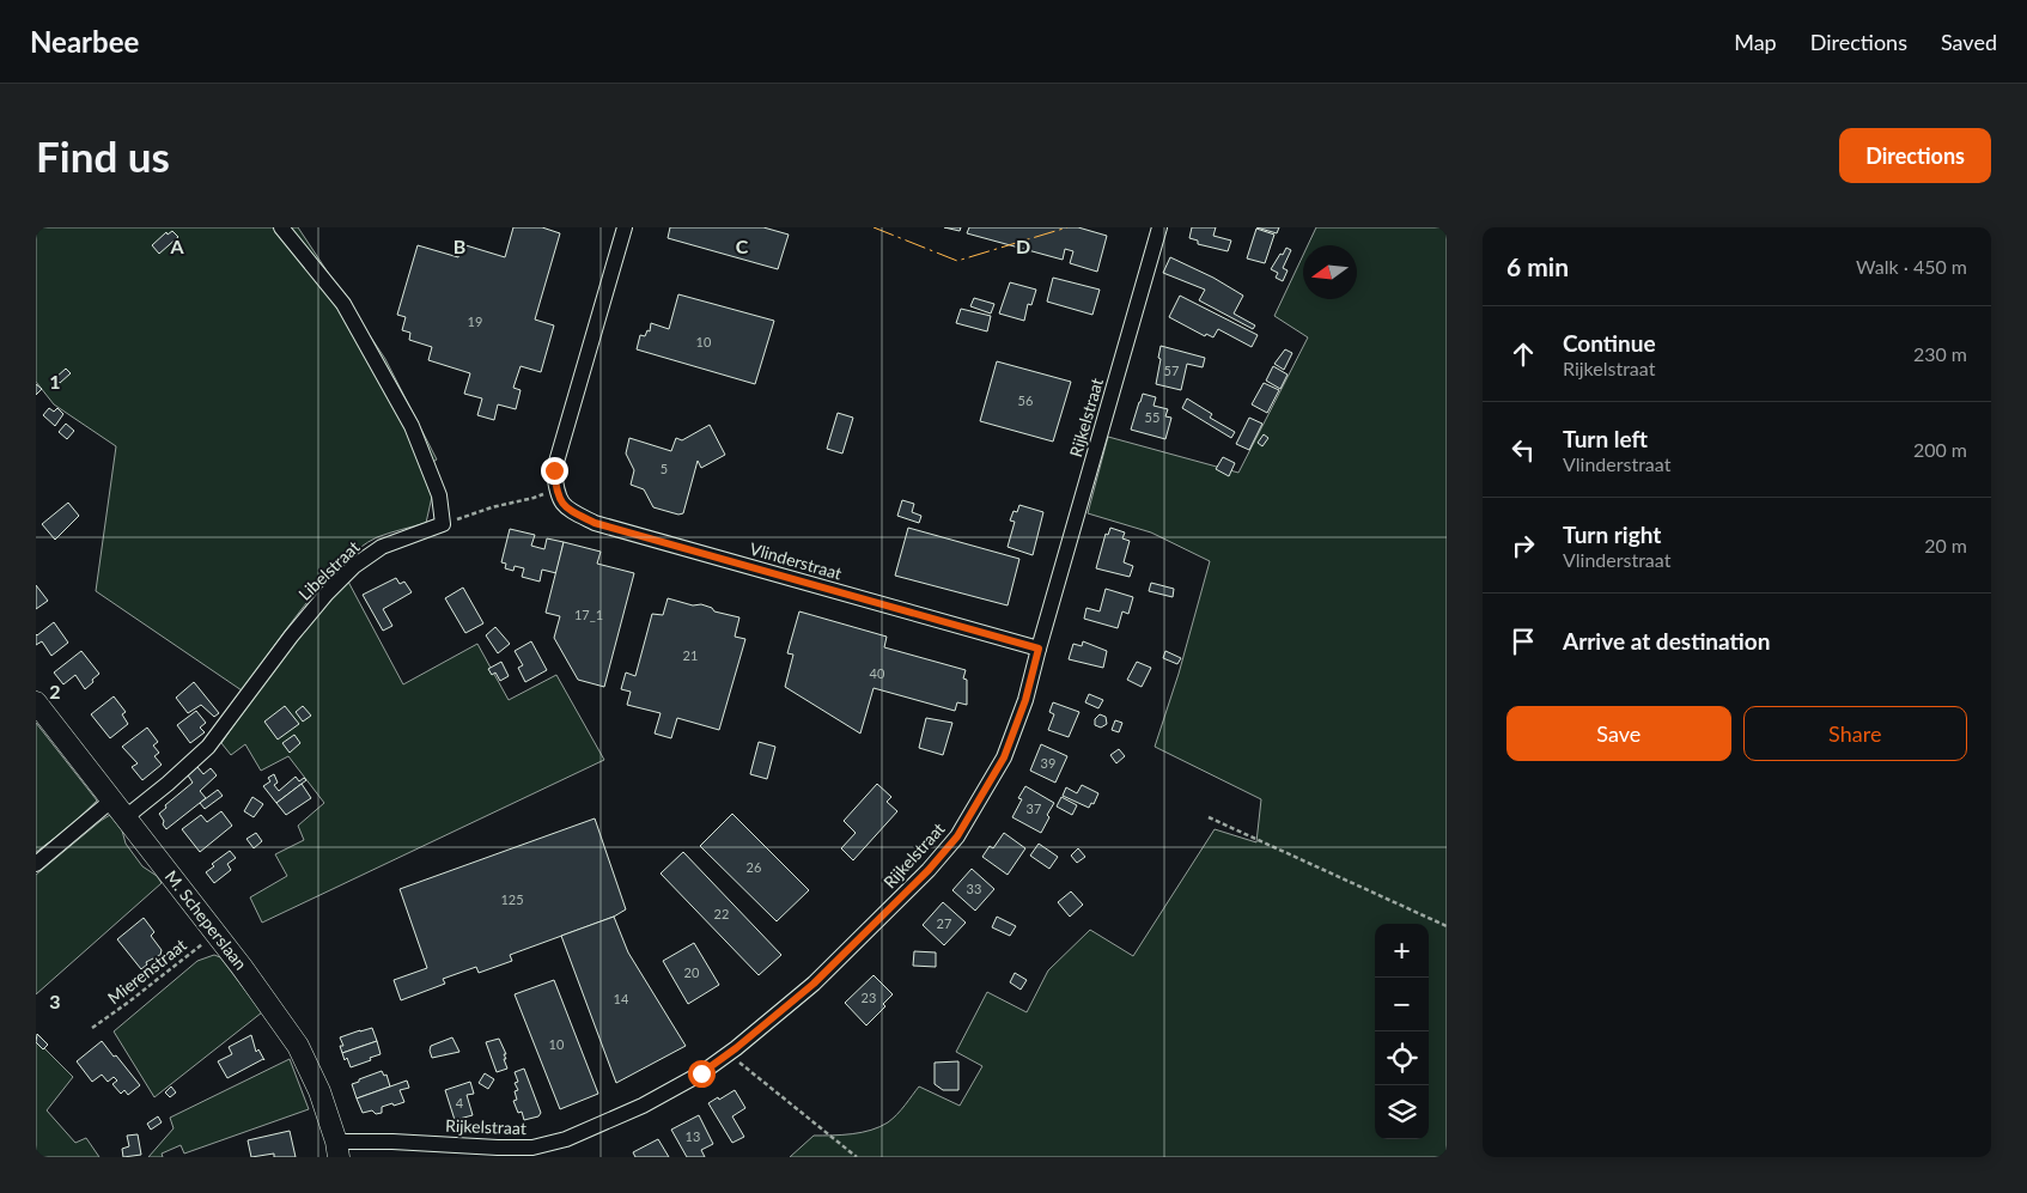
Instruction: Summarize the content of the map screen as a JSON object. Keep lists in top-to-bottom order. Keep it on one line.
{"streets":{"street":["Rijkelstraat","Vlinderstraat","Libelstraat","M. Scheperslaan"],"path":["Mierenstraat"]},"crossings":[["Rijkelstraat","Vlinderstraat"],["Rijkelstraat","M. Scheperslaan"],["Libelstraat","M. Scheperslaan"],["M. Scheperslaan","Mierenstraat"]],"house_numbers":["19","10","57","56","55","5","17_1","21","40","39","37","26","33","125","22","27","20","23","14","10","4","13"],"north":"left","page":{"header":"Nearbee","nav":["Map","Directions","Saved"],"buttons":["Directions",["Save","Share"]],"title":"Find us","heading":["6 min","Walk · 450 m"],"list":[["Continue","Rijkelstraat","230 m"],["Turn left","Vlinderstraat","200 m"],["Turn right","Vlinderstraat","20 m"],"Arrive at destination"],"map_buttons":["+","−"]},"grid":{"columns":["A","B","C","D"],"rows":["1","2","3"]}}
